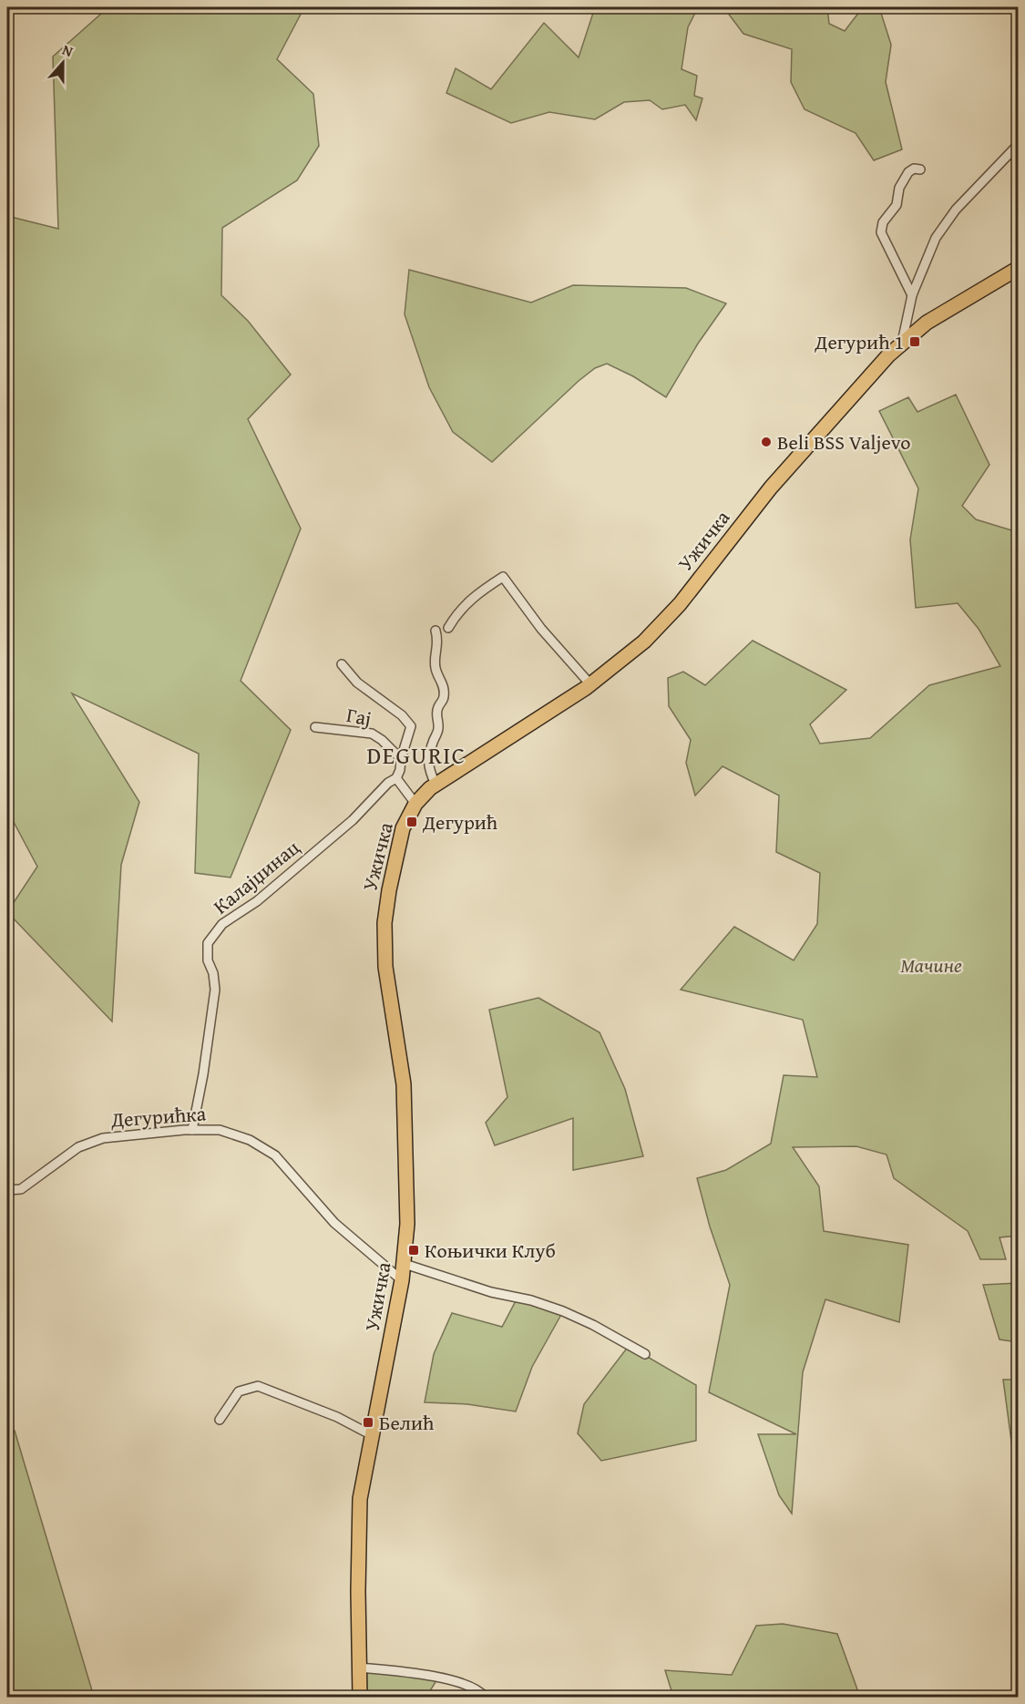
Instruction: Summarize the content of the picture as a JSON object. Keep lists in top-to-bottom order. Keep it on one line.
{"streets":{"main road":["Ужичка"],"street":["Гај","Калајџинац","Дегурићка"]},"crossings":[["Ужичка","Дегурићка"],["Калајџинац","Дегурићка"]],"districts":["DEGURIC"],"parks":["Мачине"],"places":{"transit":["Дегурић 1","Дегурић","Коњички Клуб","Белић"],"other":["Beli BSS Valjevo"]},"north":"top"}
